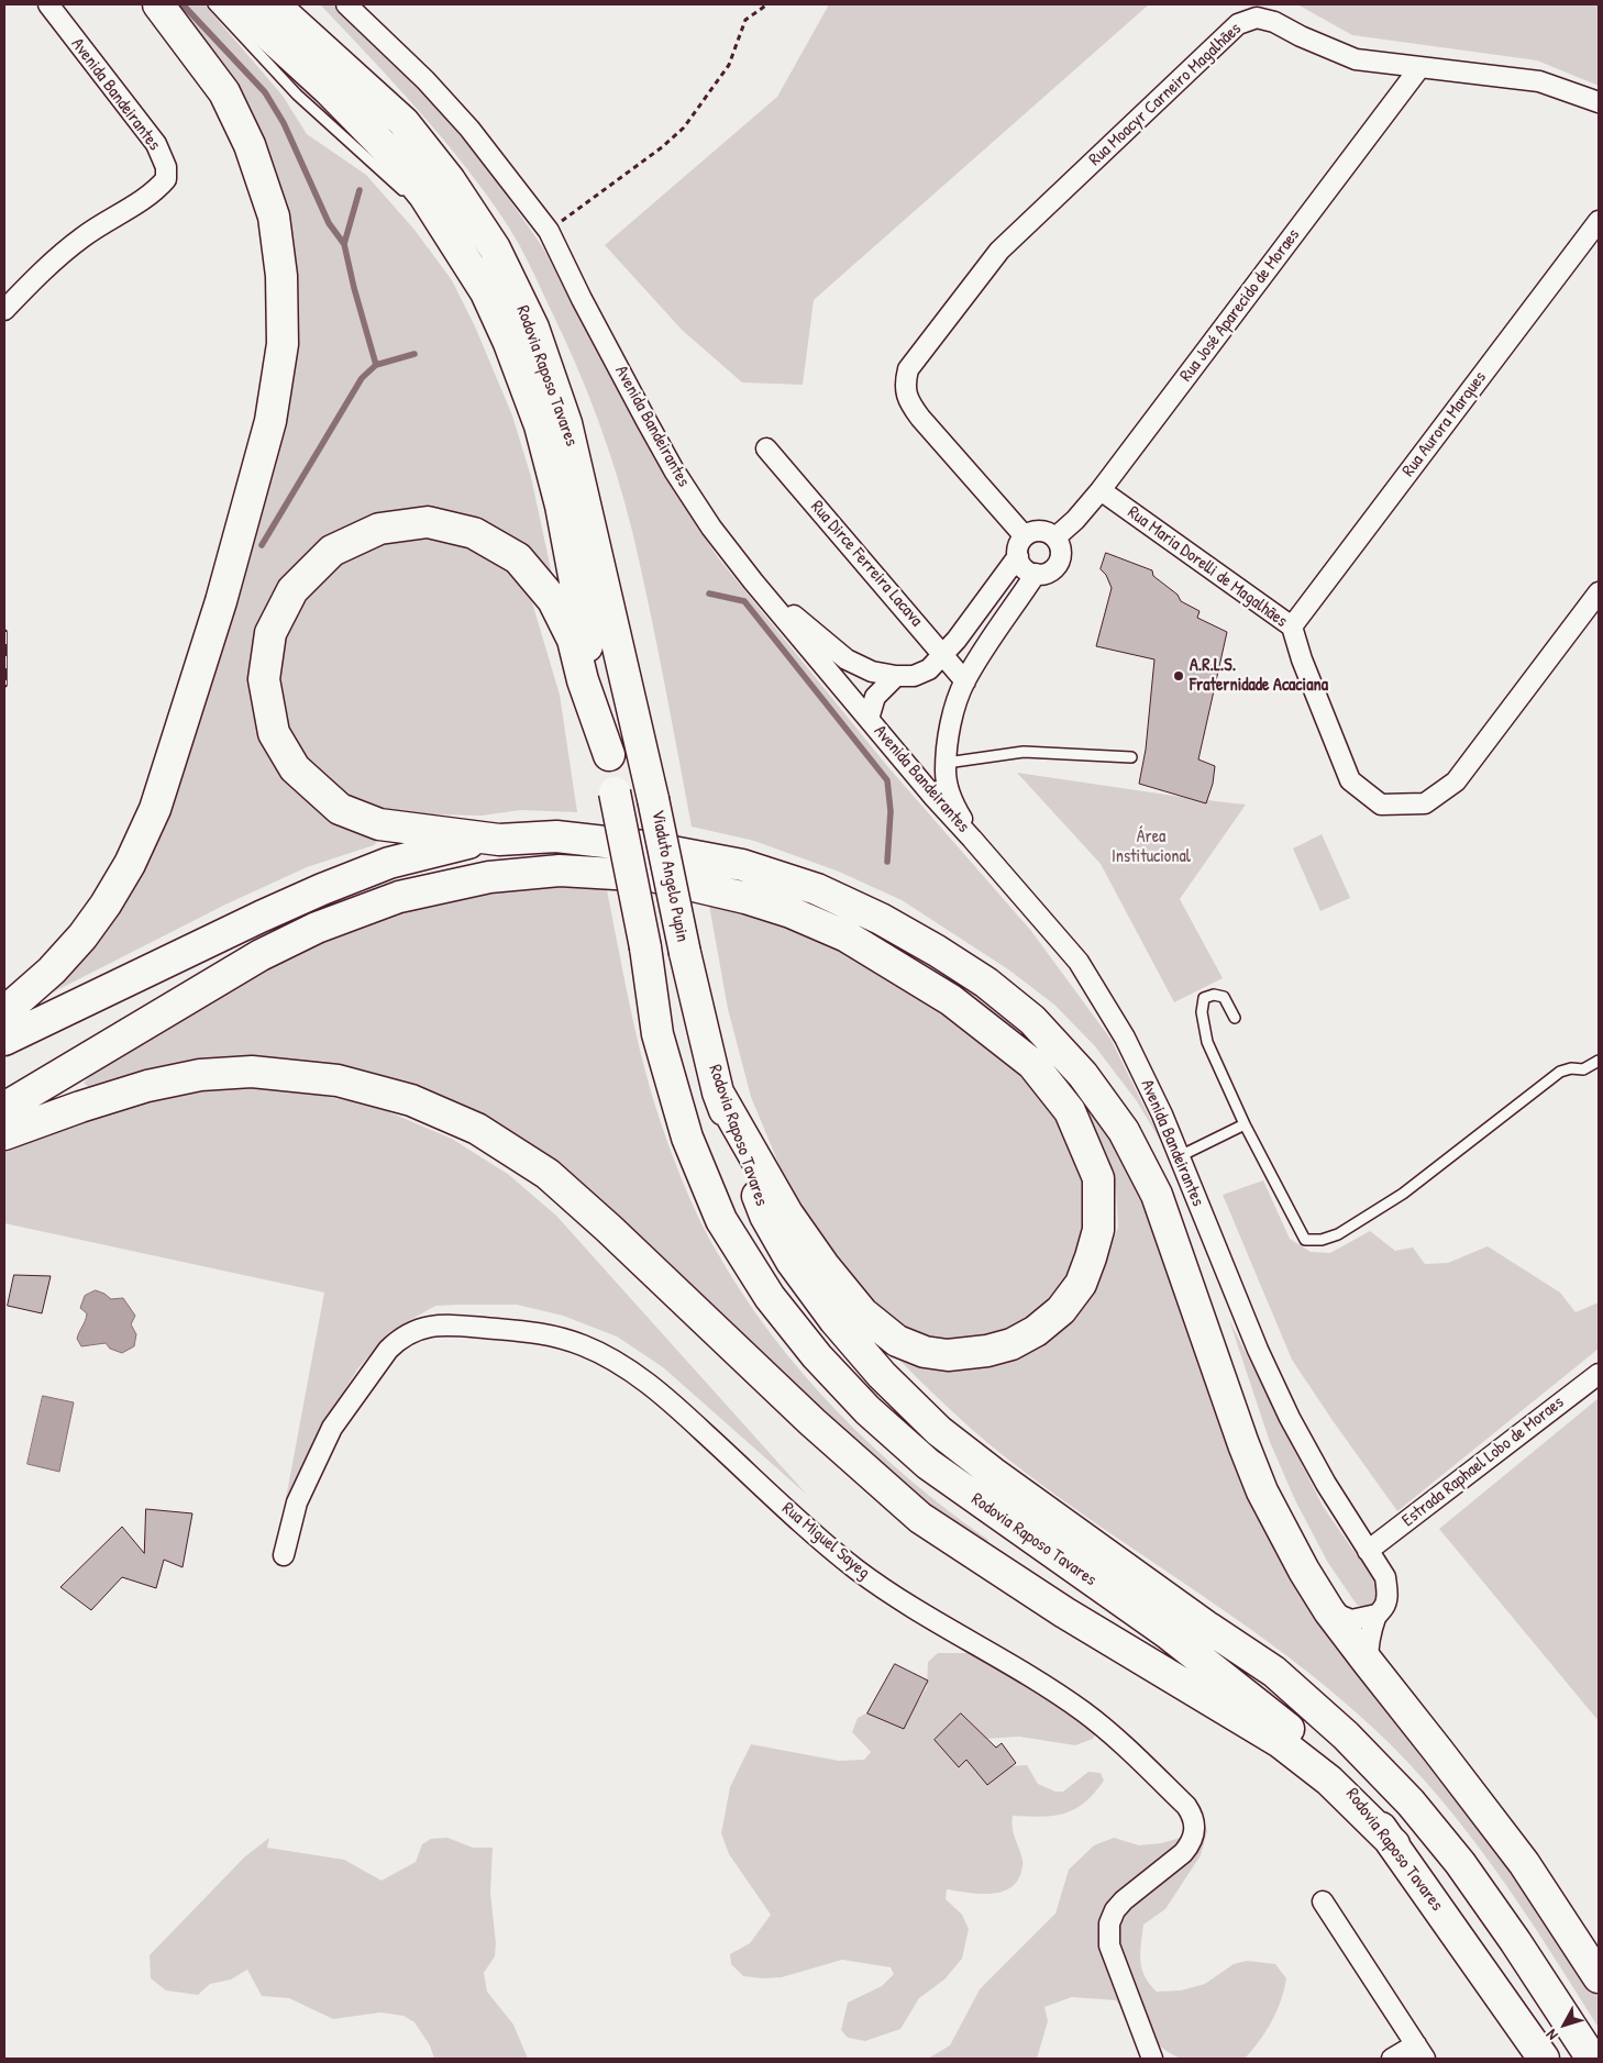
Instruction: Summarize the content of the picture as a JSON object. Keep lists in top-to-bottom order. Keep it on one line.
{"streets":{"highway":["Rodovia Raposo Tavares","Viaduto Angelo Pupin"],"street":["Avenida Bandeirantes","Rua Moacyr Carneiro Magalhães","Rua José Aparecido de Moraes","Rua Aurora Marques","Rua Dirce Ferreira Lacava","Rua Maria Dorelli de Magalhães","Estrada Raphael Lobo de Moraes","Rua Miguel Sayeg"]},"crossings":[["Avenida Bandeirantes","Estrada Raphael Lobo de Moraes"],["Rua Moacyr Carneiro Magalhães","Rua José Aparecido de Moraes"],["Rua José Aparecido de Moraes","Rua Maria Dorelli de Magalhães"],["Rodovia Raposo Tavares","Viaduto Angelo Pupin"],["Rua Aurora Marques","Rua Maria Dorelli de Magalhães"]],"parks":["Área Institucional"],"places":["A.R.L.S. Fraternidade Acaciana"],"north":"bottom left"}
